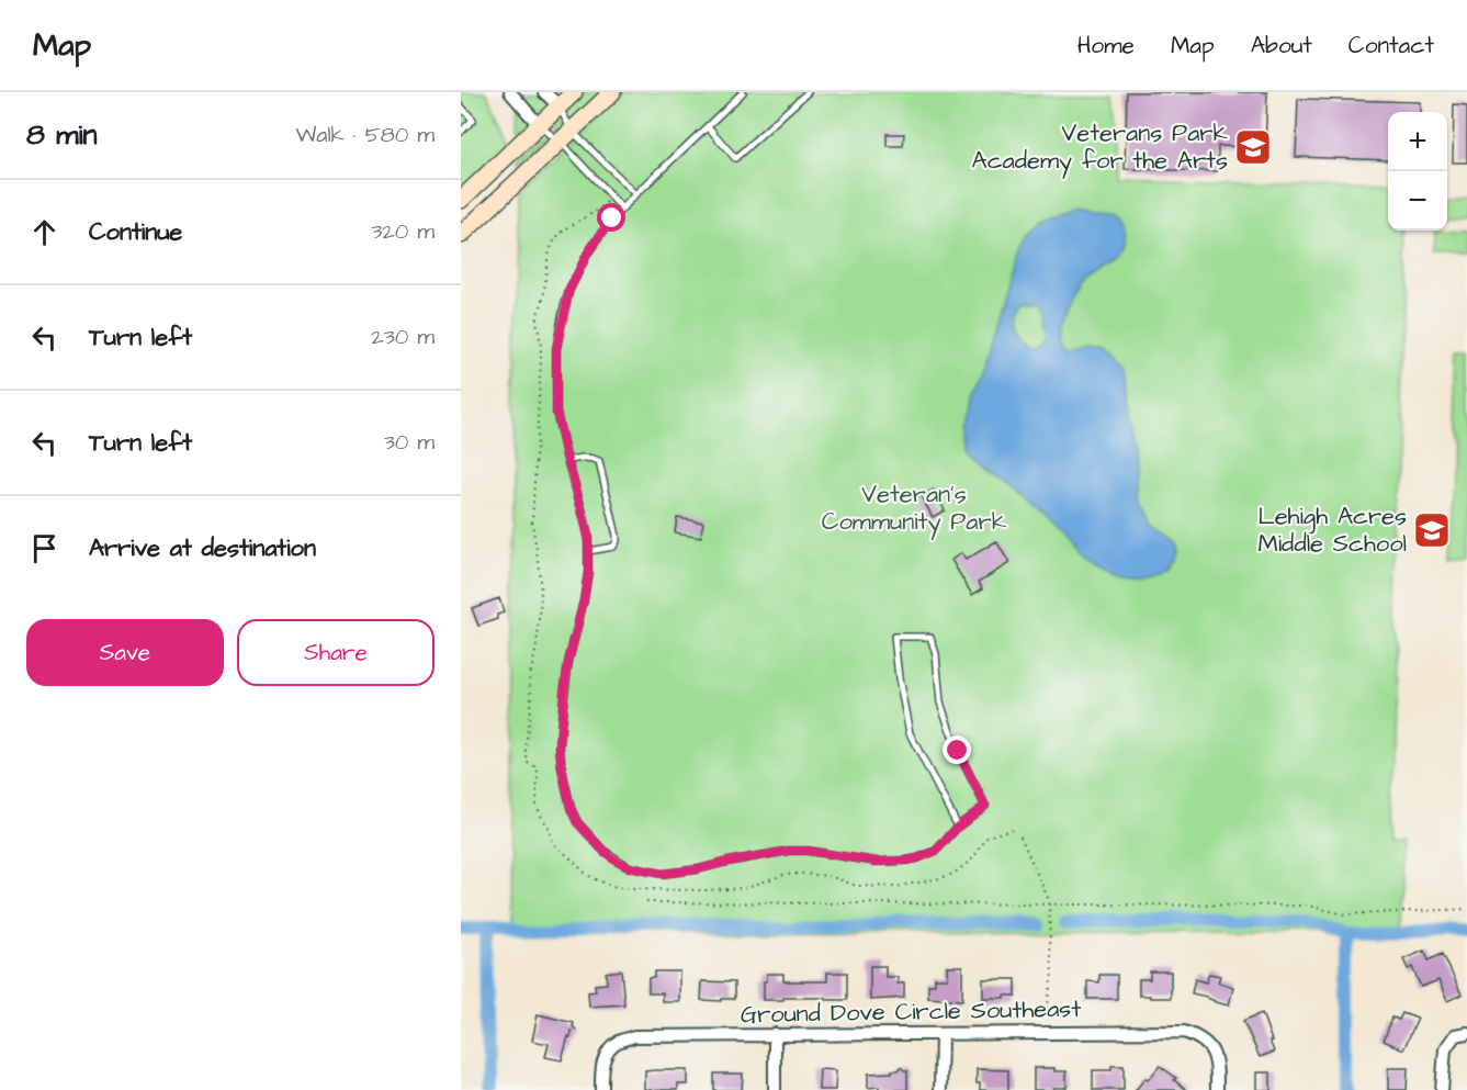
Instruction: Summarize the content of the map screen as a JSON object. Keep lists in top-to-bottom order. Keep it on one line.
{"streets":{"street":["Ground Dove Circle Southeast"]},"parks":["Veteran's Community Park"],"places":{"school or university":["Veterans Park Academy for the Arts","Lehigh Acres Middle School"]},"page":{"header":"Map","nav":["Home","Map","About","Contact"],"heading":["8 min","Walk · 580 m"],"map_buttons":["+","−"],"list":[["Continue","320 m"],["Turn left","230 m"],["Turn left","30 m"],"Arrive at destination"],"buttons":["Save","Share"]}}
